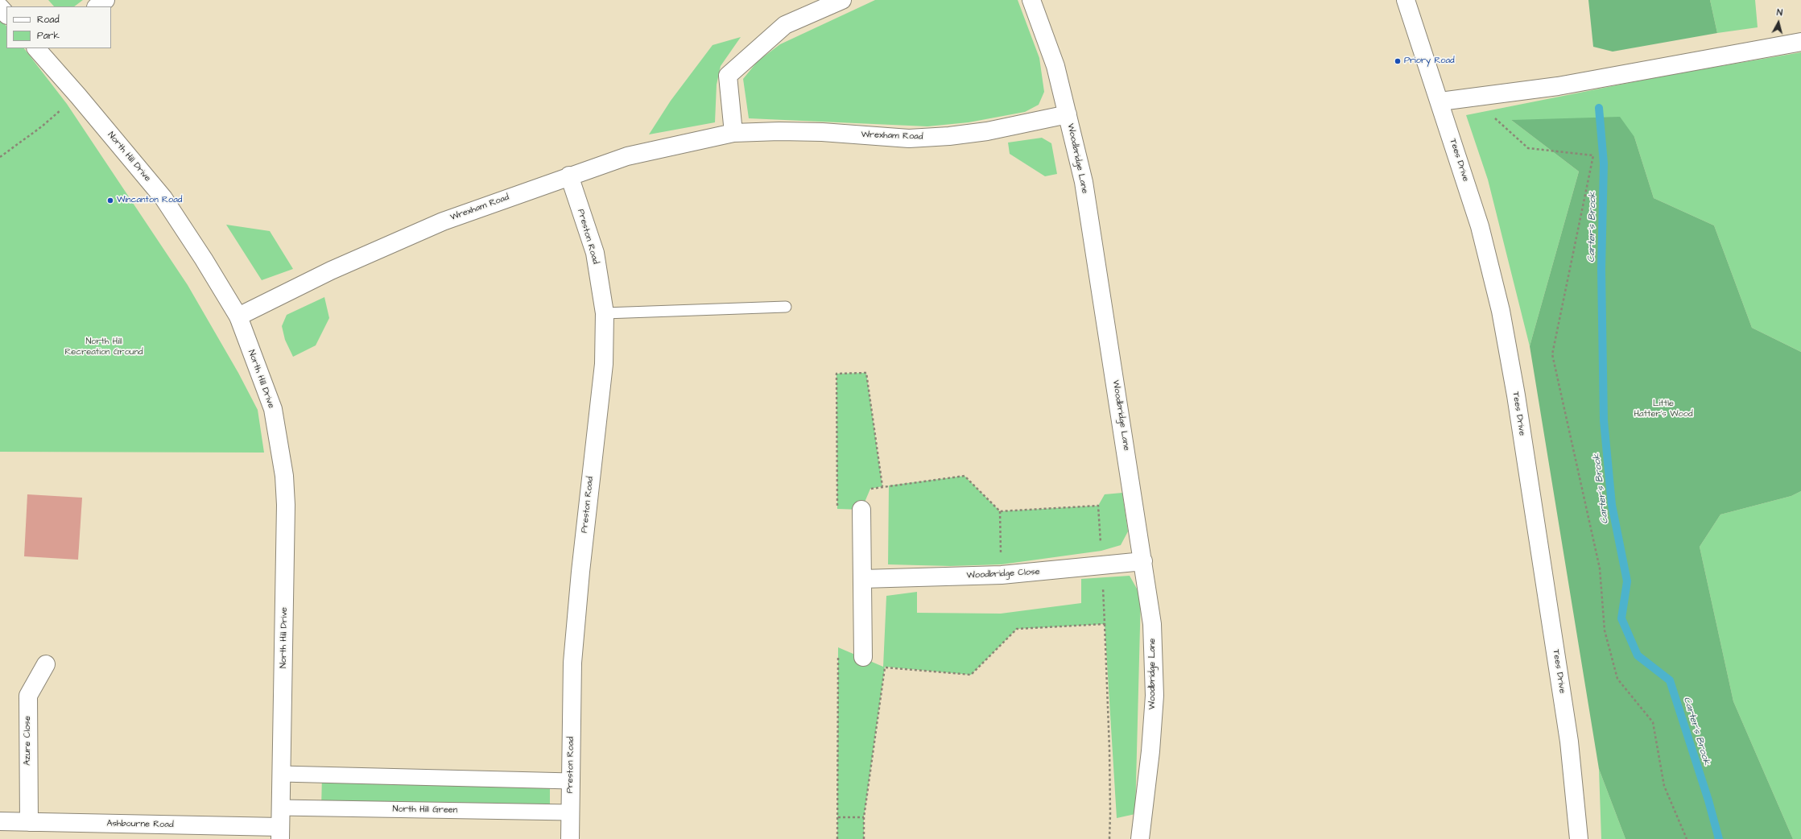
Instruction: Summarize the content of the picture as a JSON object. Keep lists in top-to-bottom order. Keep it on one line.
{"streets":{"street":["Wrexham Road","North Hill Drive","Woodbridge Lane","Tees Drive","Preston Road","Woodbridge Close","Azure Close","North Hill Green","Ashbourne Road"]},"crossings":[["Wrexham Road","North Hill Drive"],["Wrexham Road","Woodbridge Lane"],["Wrexham Road","Preston Road"],["North Hill Drive","North Hill Green"],["North Hill Drive","Ashbourne Road"],["Woodbridge Lane","Woodbridge Close"],["Preston Road","North Hill Green"],["Azure Close","Ashbourne Road"]],"water":["Carter's Brook"],"parks":["North Hill Recreation Ground","Little Hatter's Wood"],"places":["Priory Road","Wincanton Road"],"legend":["Road","Park"],"north":"top"}
